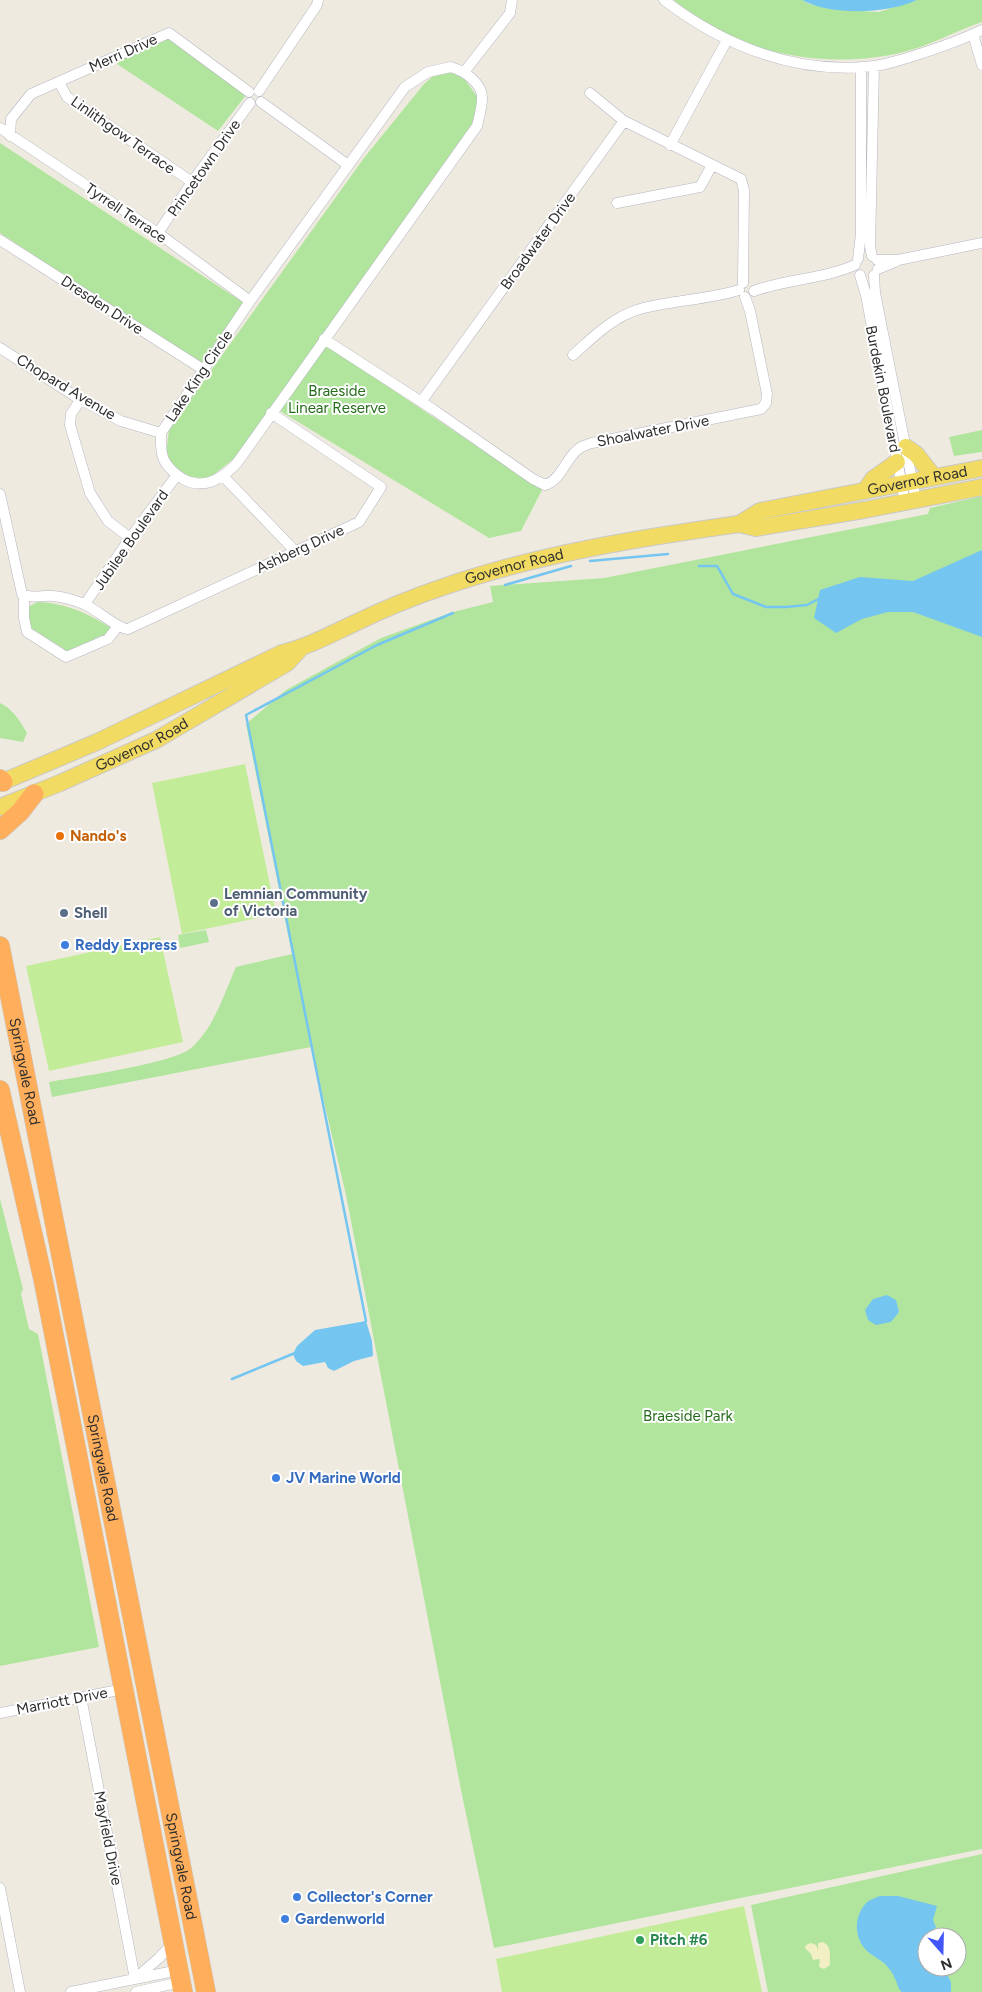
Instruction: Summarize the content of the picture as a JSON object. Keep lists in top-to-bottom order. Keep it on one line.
{"streets":{"highway":["Springvale Road"],"main road":["Governor Road"],"street":["Merri Drive","Linlithgow Terrace","Princetown Drive","Tyrrell Terrace","Broadwater Drive","Dresden Drive","Lake King Circle","Chopard Avenue","Burdekin Boulevard","Shoalwater Drive","Jubilee Boulevard","Ashberg Drive","Marriott Drive","Mayfield Drive"]},"crossings":[["Merri Drive","Linlithgow Terrace"],["Merri Drive","Princetown Drive"],["Merri Drive","Tyrrell Terrace"],["Merri Drive","Lake King Circle"],["Linlithgow Terrace","Princetown Drive"],["Princetown Drive","Tyrrell Terrace"],["Tyrrell Terrace","Lake King Circle"],["Broadwater Drive","Shoalwater Drive"],["Dresden Drive","Lake King Circle"],["Lake King Circle","Chopard Avenue"],["Lake King Circle","Jubilee Boulevard"],["Burdekin Boulevard","Governor Road"],["Springvale Road","Marriott Drive"],["Marriott Drive","Mayfield Drive"]],"parks":["Braeside Linear Reserve","Braeside Park"],"places":["Nando's","Lemnian Community of Victoria","Shell","Reddy Express","JV Marine World","Collector's Corner","Gardenworld","Pitch #6"],"north":"bottom"}
